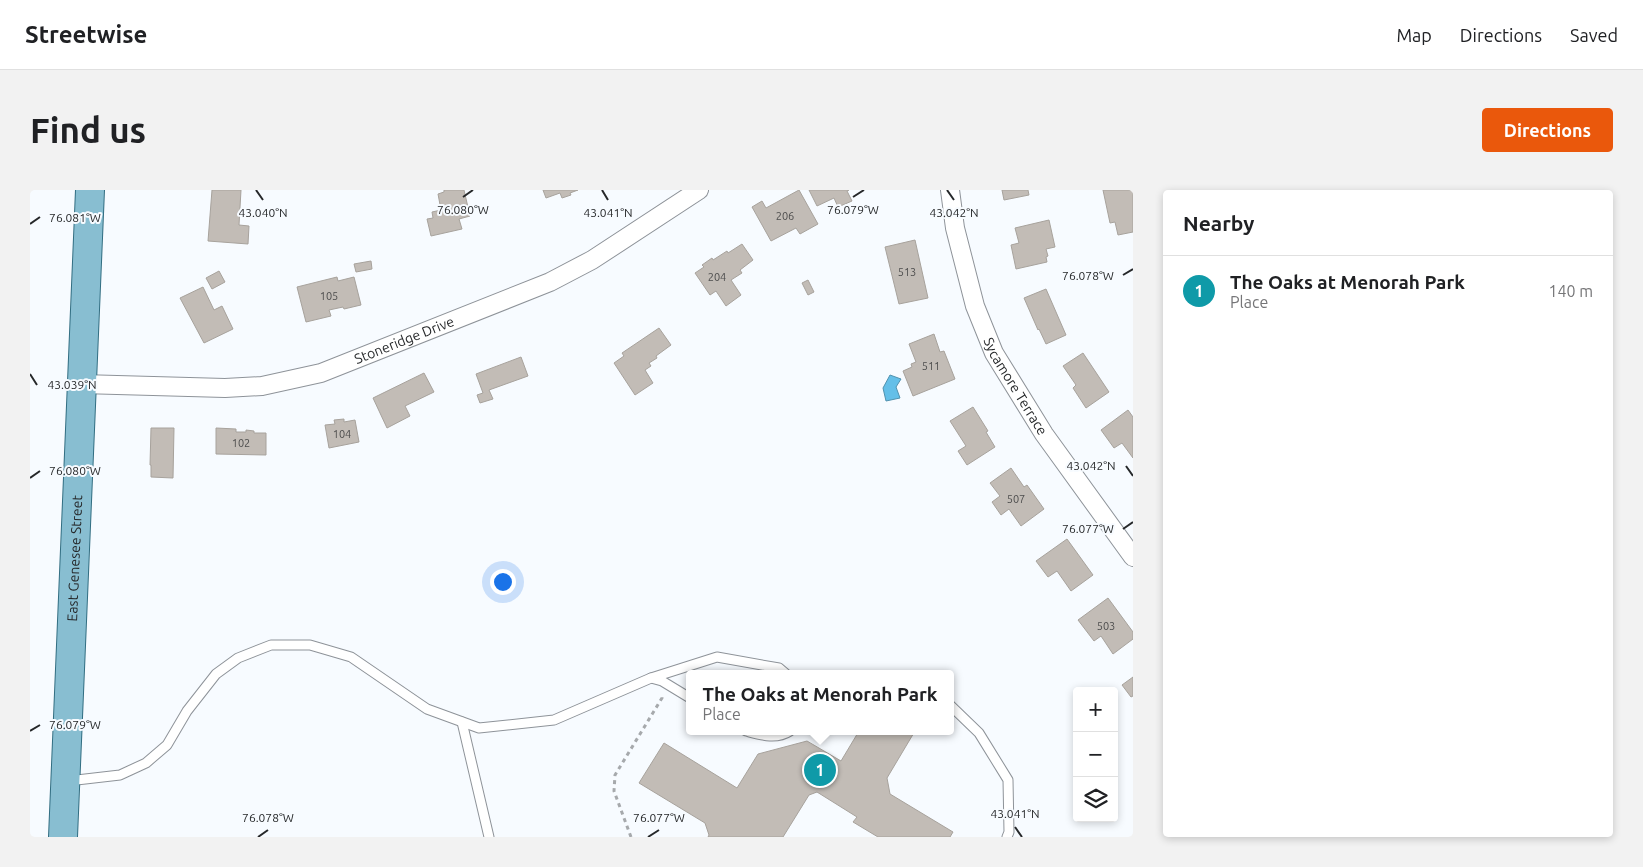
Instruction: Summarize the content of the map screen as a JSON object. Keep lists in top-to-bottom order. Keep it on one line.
{"streets":{"main road":["East Genesee Street"],"street":["Stoneridge Drive","Sycamore Terrace"]},"crossings":[["Stoneridge Drive","East Genesee Street"]],"house_numbers":["206","513","204","105","511","104","102","507","503"],"page":{"header":"Streetwise","nav":["Map","Directions","Saved"],"buttons":"Directions","title":"Find us","heading":"Nearby","list":[{"mark":"1","name":"The Oaks at Menorah Park","note":"Place","value":"140 m"}],"popup":["The Oaks at Menorah Park","Place"],"map_buttons":["+","−"],"pins":"1"},"coordinates":["76.080°W","76.079°W","43.040°N","43.041°N","43.042°N","76.081°W","76.078°W","43.039°N","76.077°W"]}
